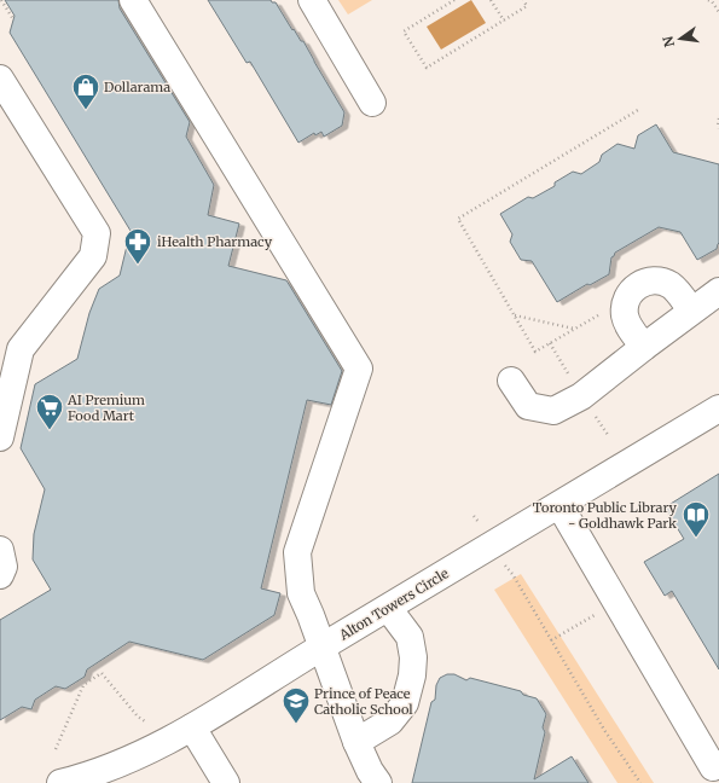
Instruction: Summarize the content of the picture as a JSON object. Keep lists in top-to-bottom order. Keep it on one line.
{"streets":{"street":["Alton Towers Circle"]},"places":{"shop":["Dollarama"],"pharmacy":["iHealth Pharmacy"],"supermarket":["AI Premium Food Mart"],"library":["Toronto Public Library - Goldhawk Park"],"school or university":["Prince of Peace Catholic School"]},"north":"left"}
